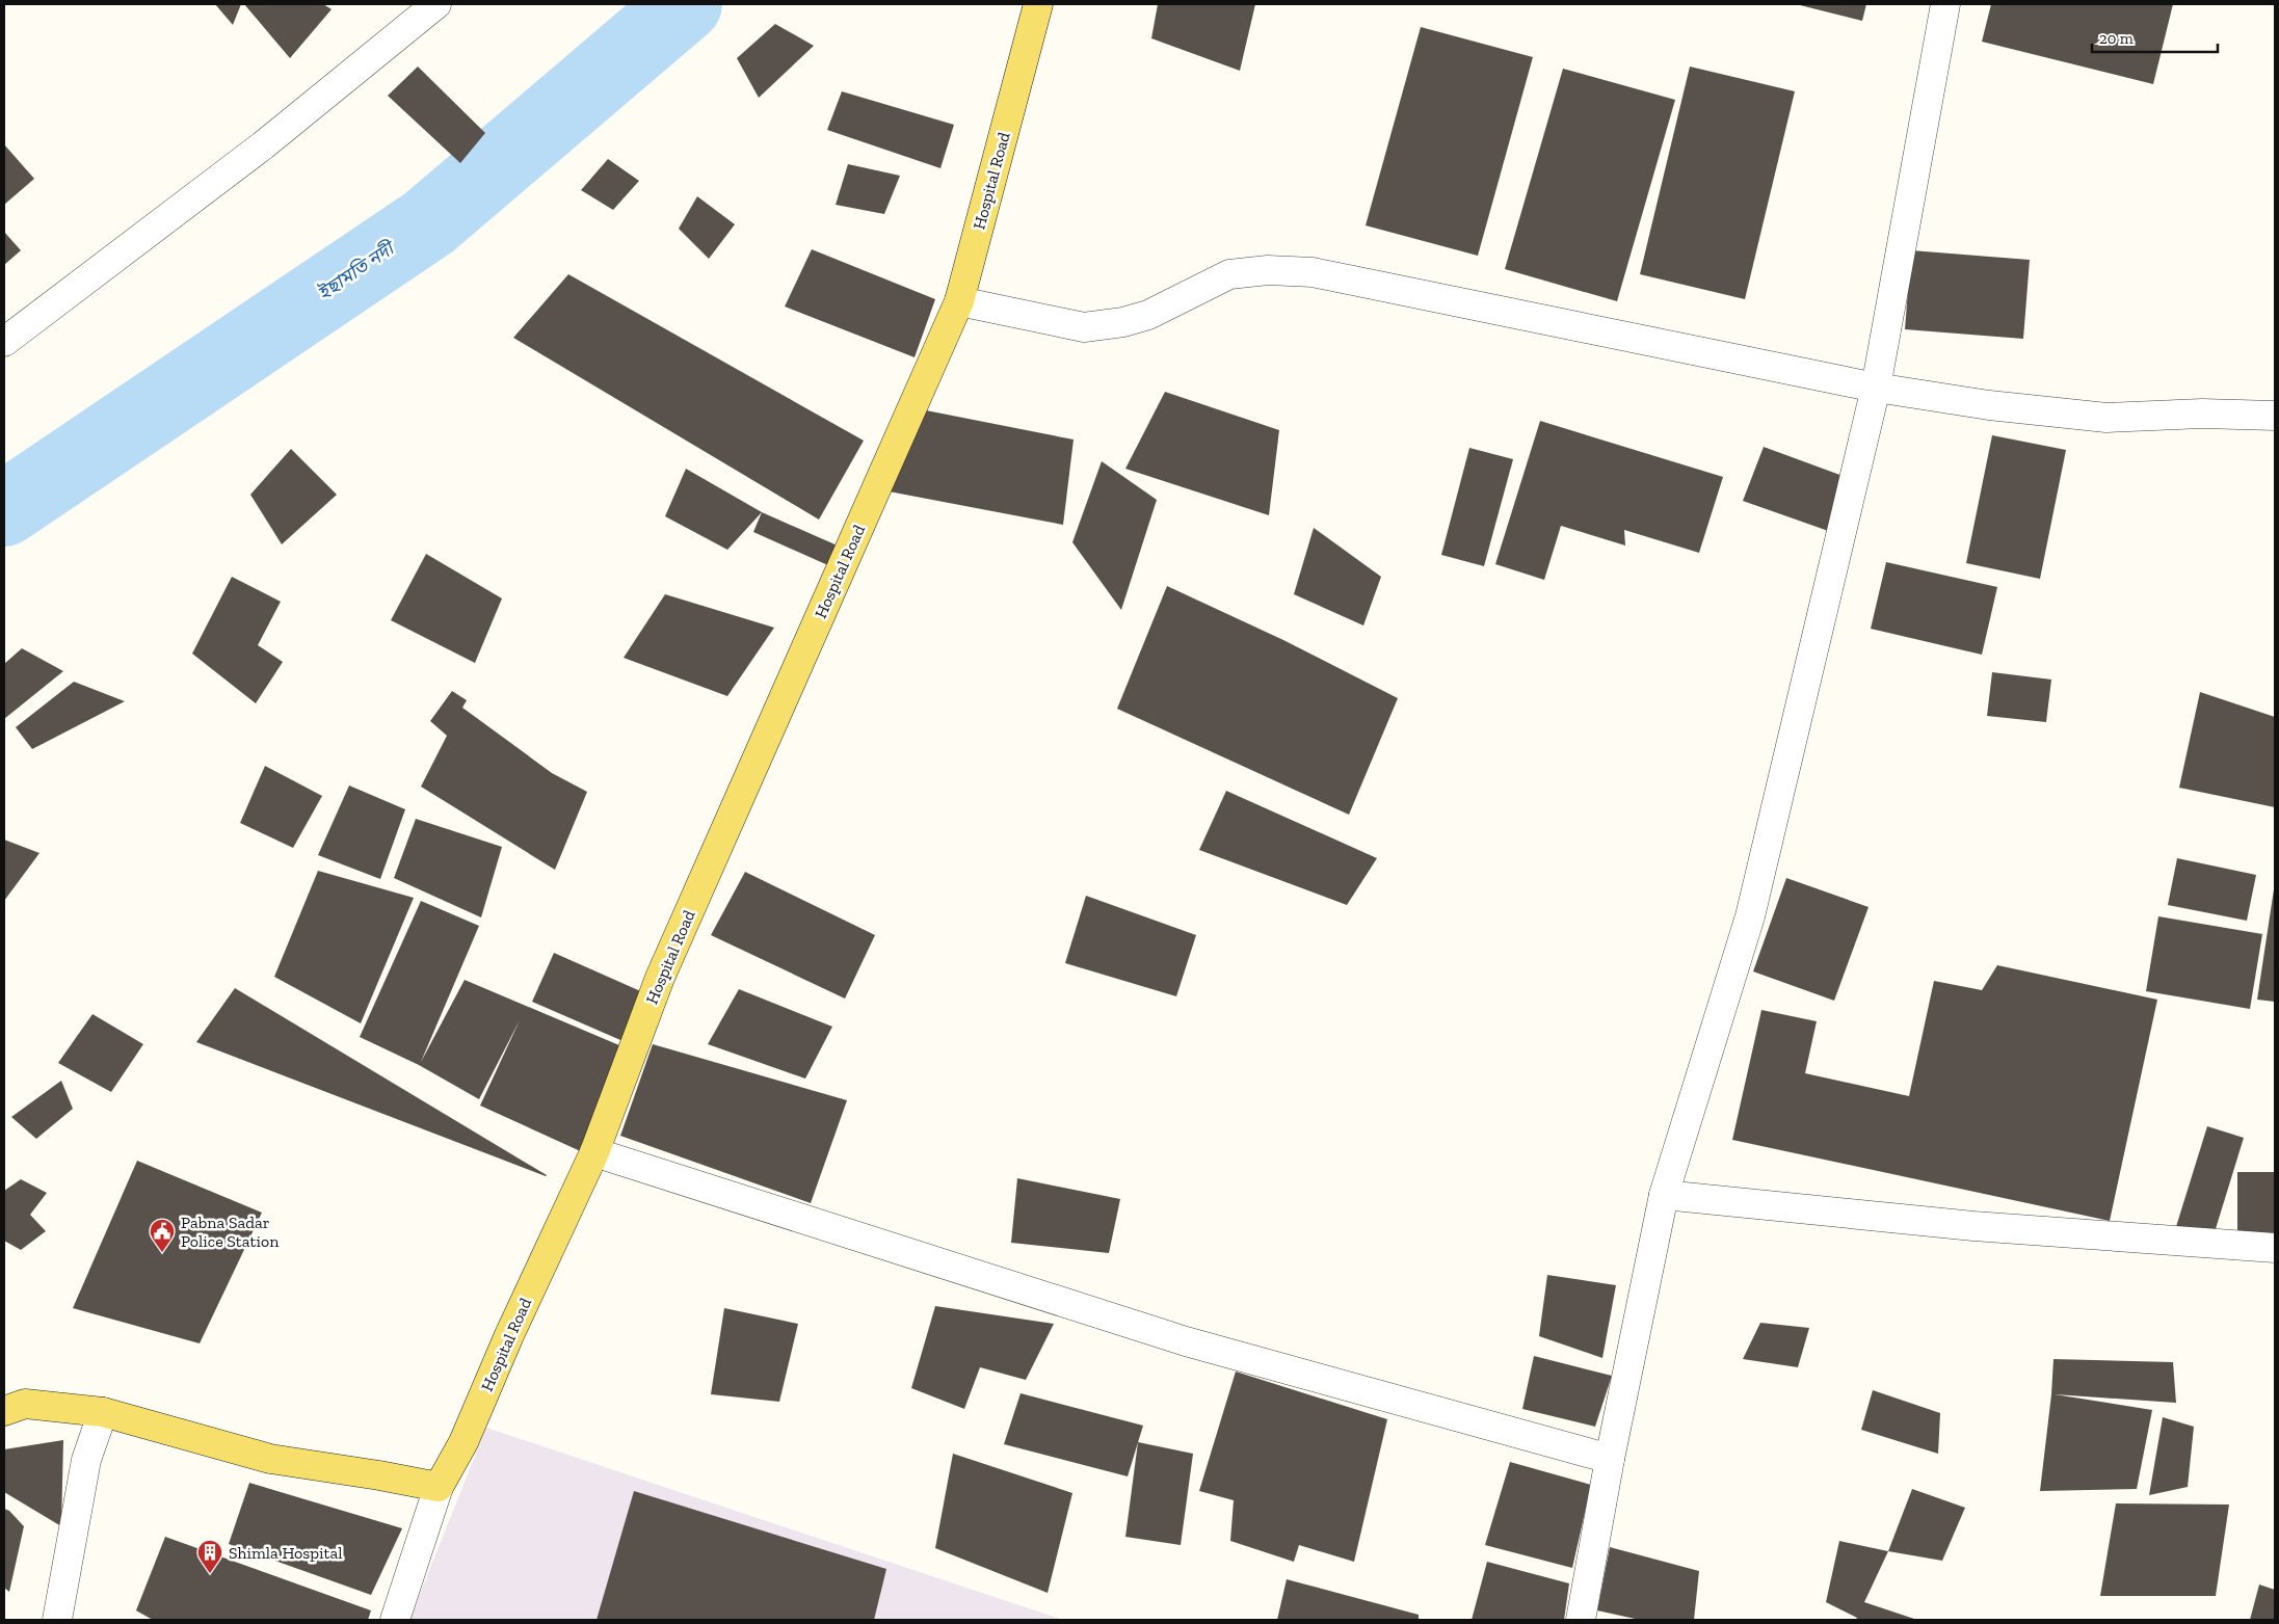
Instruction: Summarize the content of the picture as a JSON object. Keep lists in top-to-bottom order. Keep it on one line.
{"streets":{"main road":["Hospital Road"]},"water":["ইছামতি নদী"],"places":{"public building":["Pabna Sadar Police Station"],"building":["Shimla Hospital"]},"scale_bar":"20 m"}
